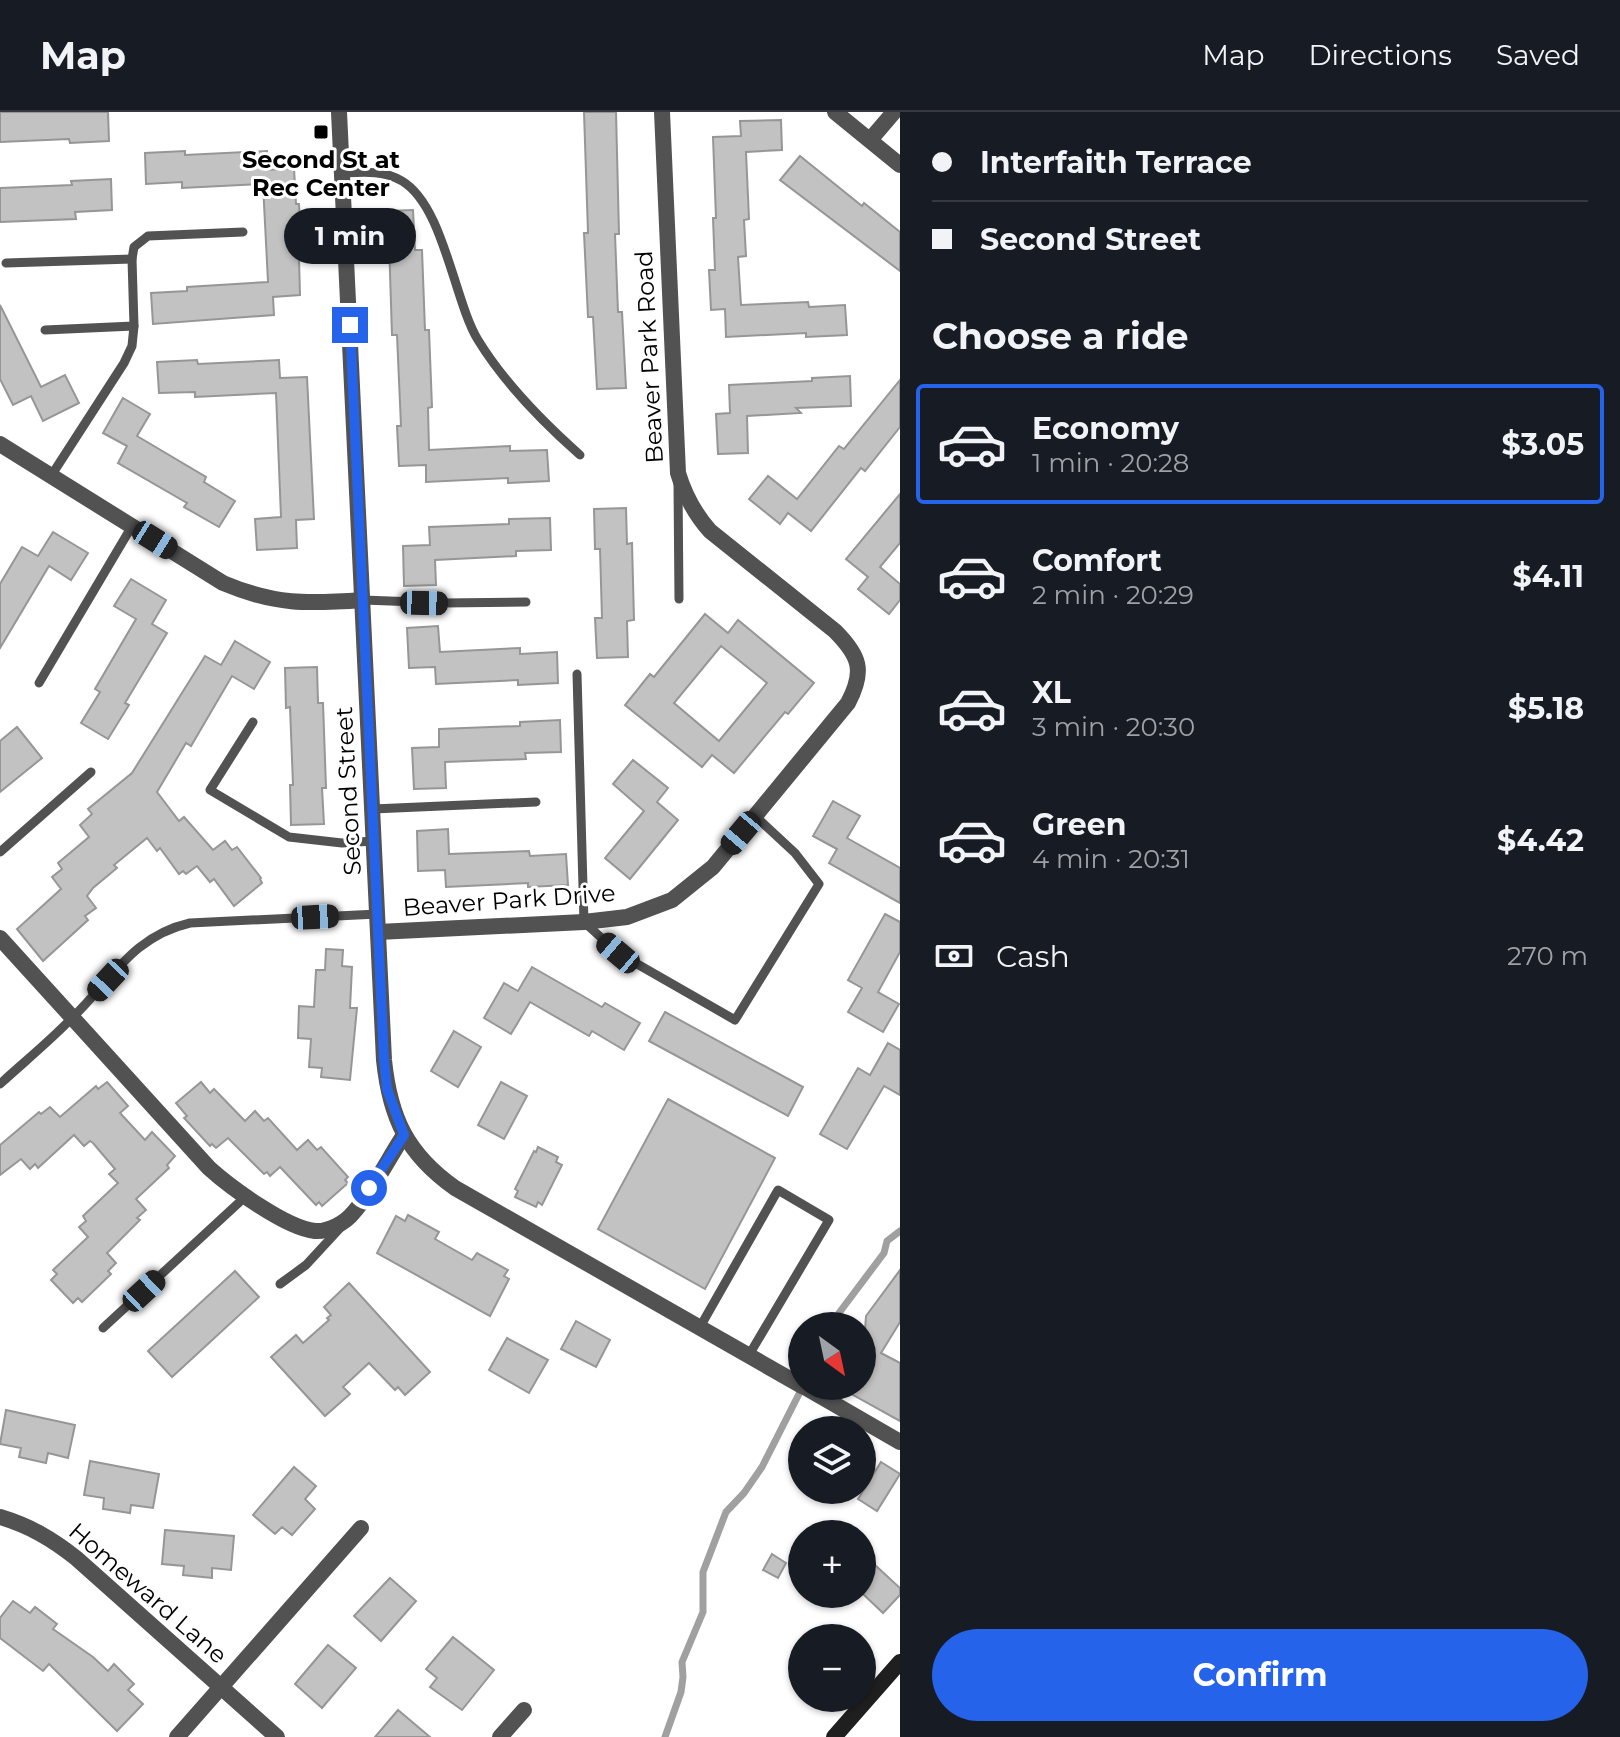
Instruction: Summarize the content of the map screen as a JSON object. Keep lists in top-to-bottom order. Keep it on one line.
{"streets":{"street":["Beaver Park Road","Second Street","Beaver Park Drive","Homeward Lane"]},"crossings":[["Beaver Park Road","Beaver Park Drive"],["Second Street","Beaver Park Drive"]],"places":{"transit":["Second St at Rec Center"]},"north":"bottom right","page":{"header":"Map","nav":["Map","Directions","Saved"],"banner":["Interfaith Terrace","Second Street"],"bubble":"1 min","heading":"Choose a ride","list":[{"name":"Economy","note":"1 min · 20:28","value":"$3.05"},{"name":"Comfort","note":"2 min · 20:29","value":"$4.11"},{"name":"XL","note":"3 min · 20:30","value":"$5.18"},{"name":"Green","note":"4 min · 20:31","value":"$4.42"}],"pay":["Cash","270 m"],"map_buttons":["+","−"],"buttons":"Confirm"}}
